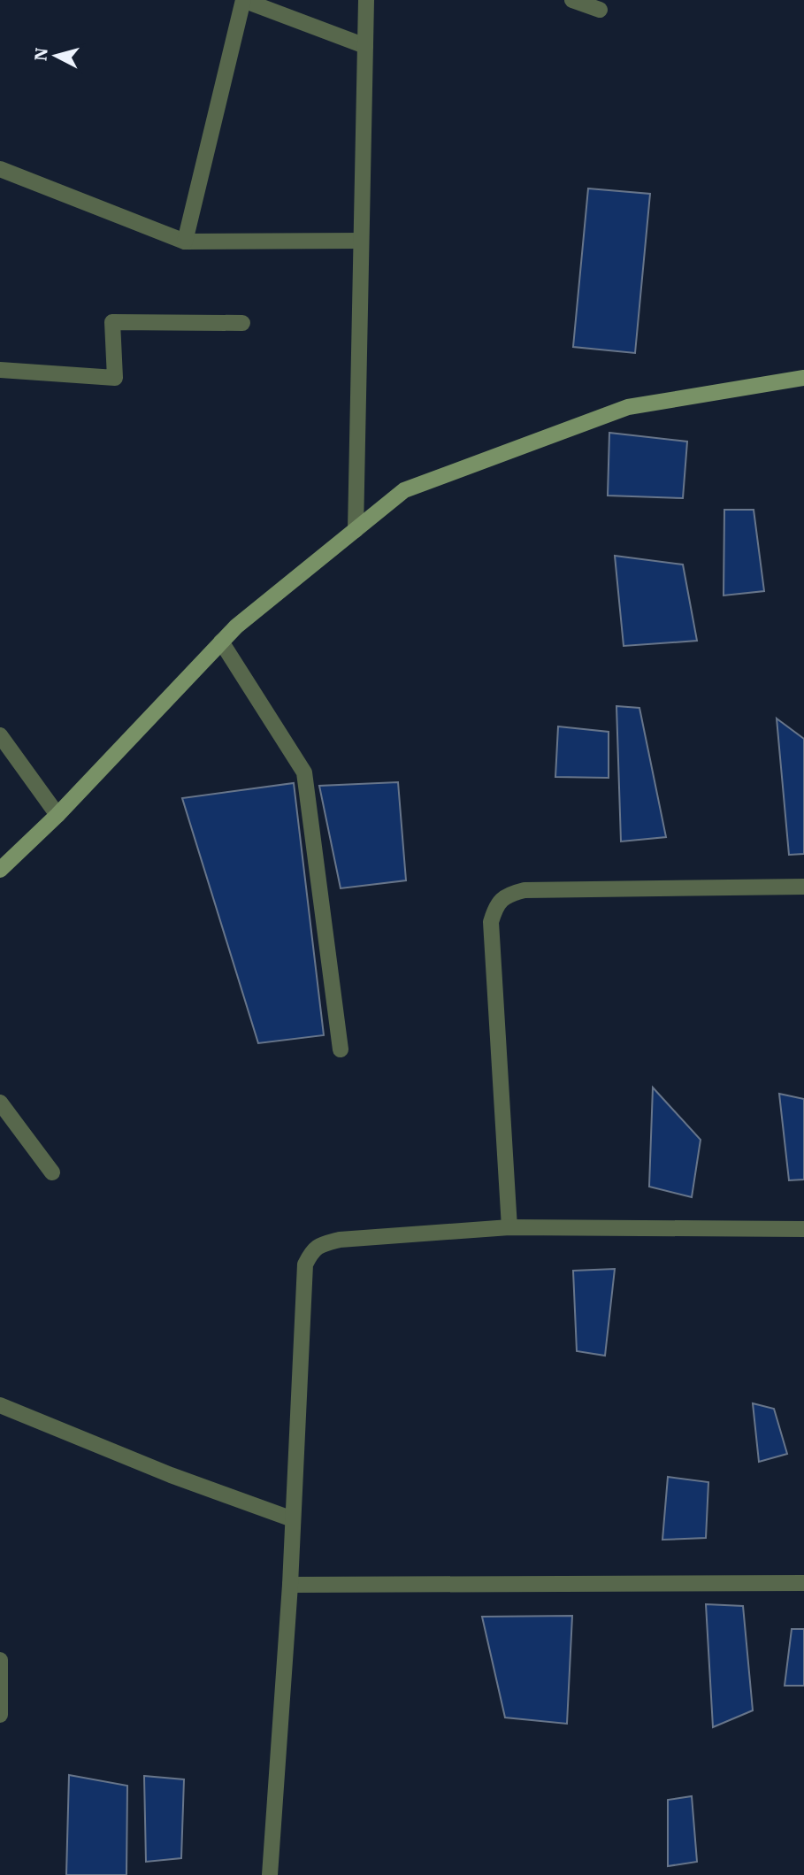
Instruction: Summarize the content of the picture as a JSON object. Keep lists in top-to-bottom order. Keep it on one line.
{"north":"left"}
